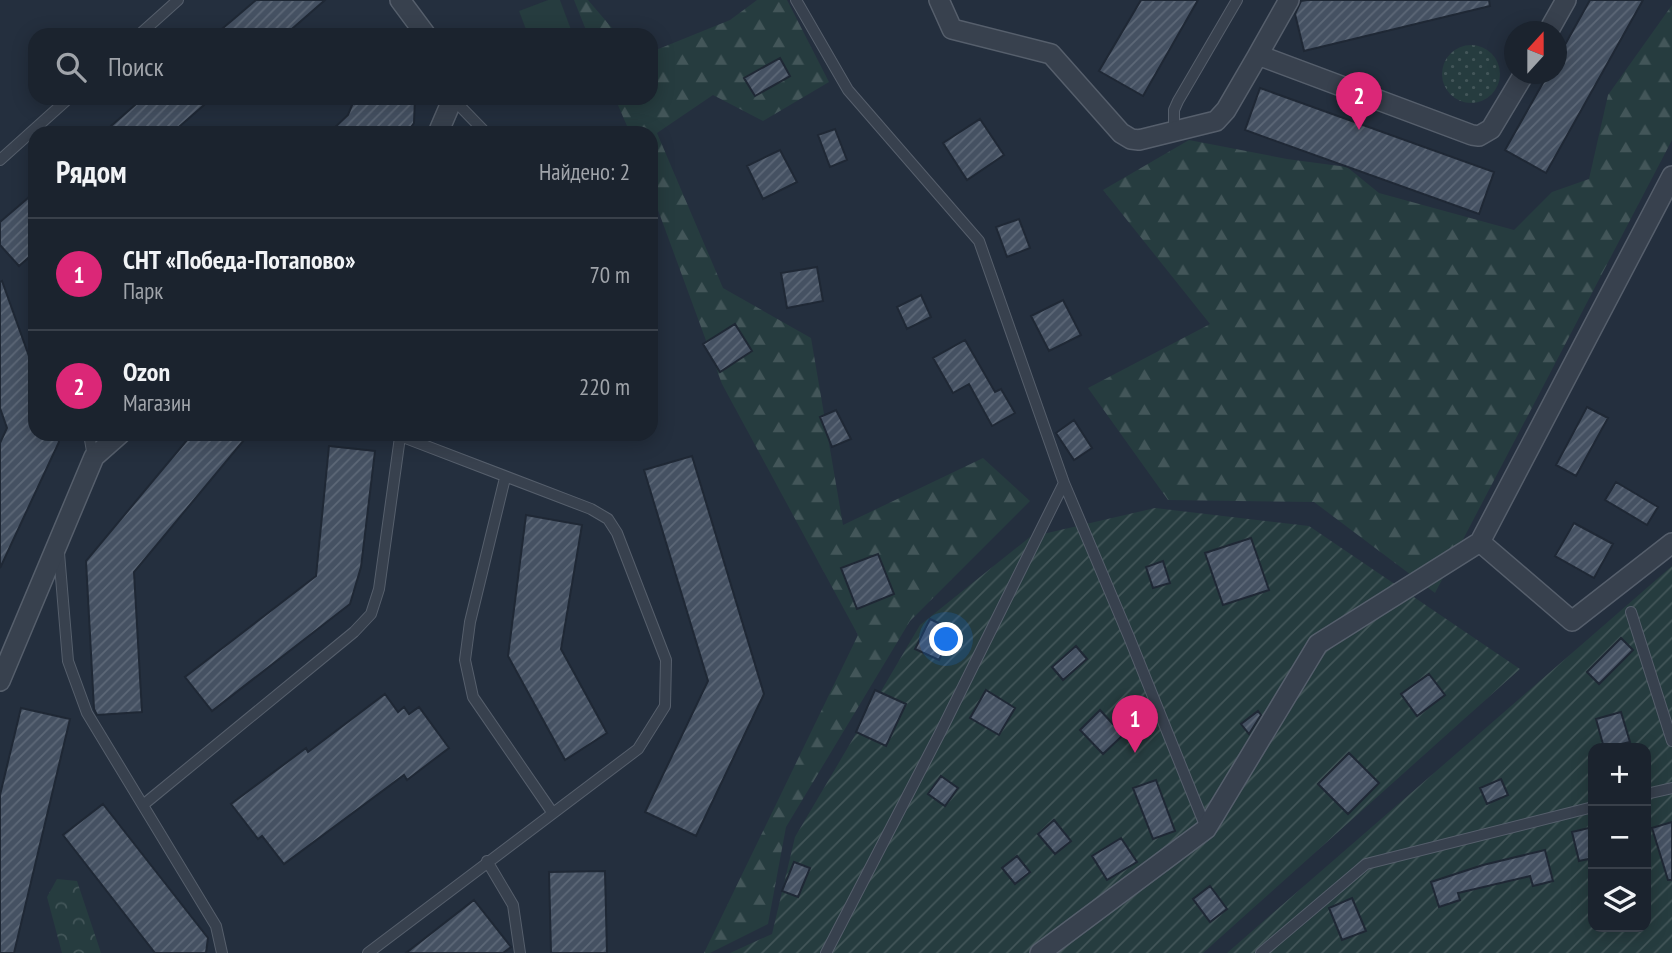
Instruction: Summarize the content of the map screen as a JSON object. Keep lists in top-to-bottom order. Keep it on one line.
{"north":"top","page":{"search":"Поиск","pins":["2","1"],"heading":["Рядом","Найдено: 2"],"list":[{"mark":"1","name":"СНТ «Победа-Потапово»","note":"Парк","value":"70 m"},{"mark":"2","name":"Ozon","note":"Магазин","value":"220 m"}],"map_buttons":["+","−"]}}
